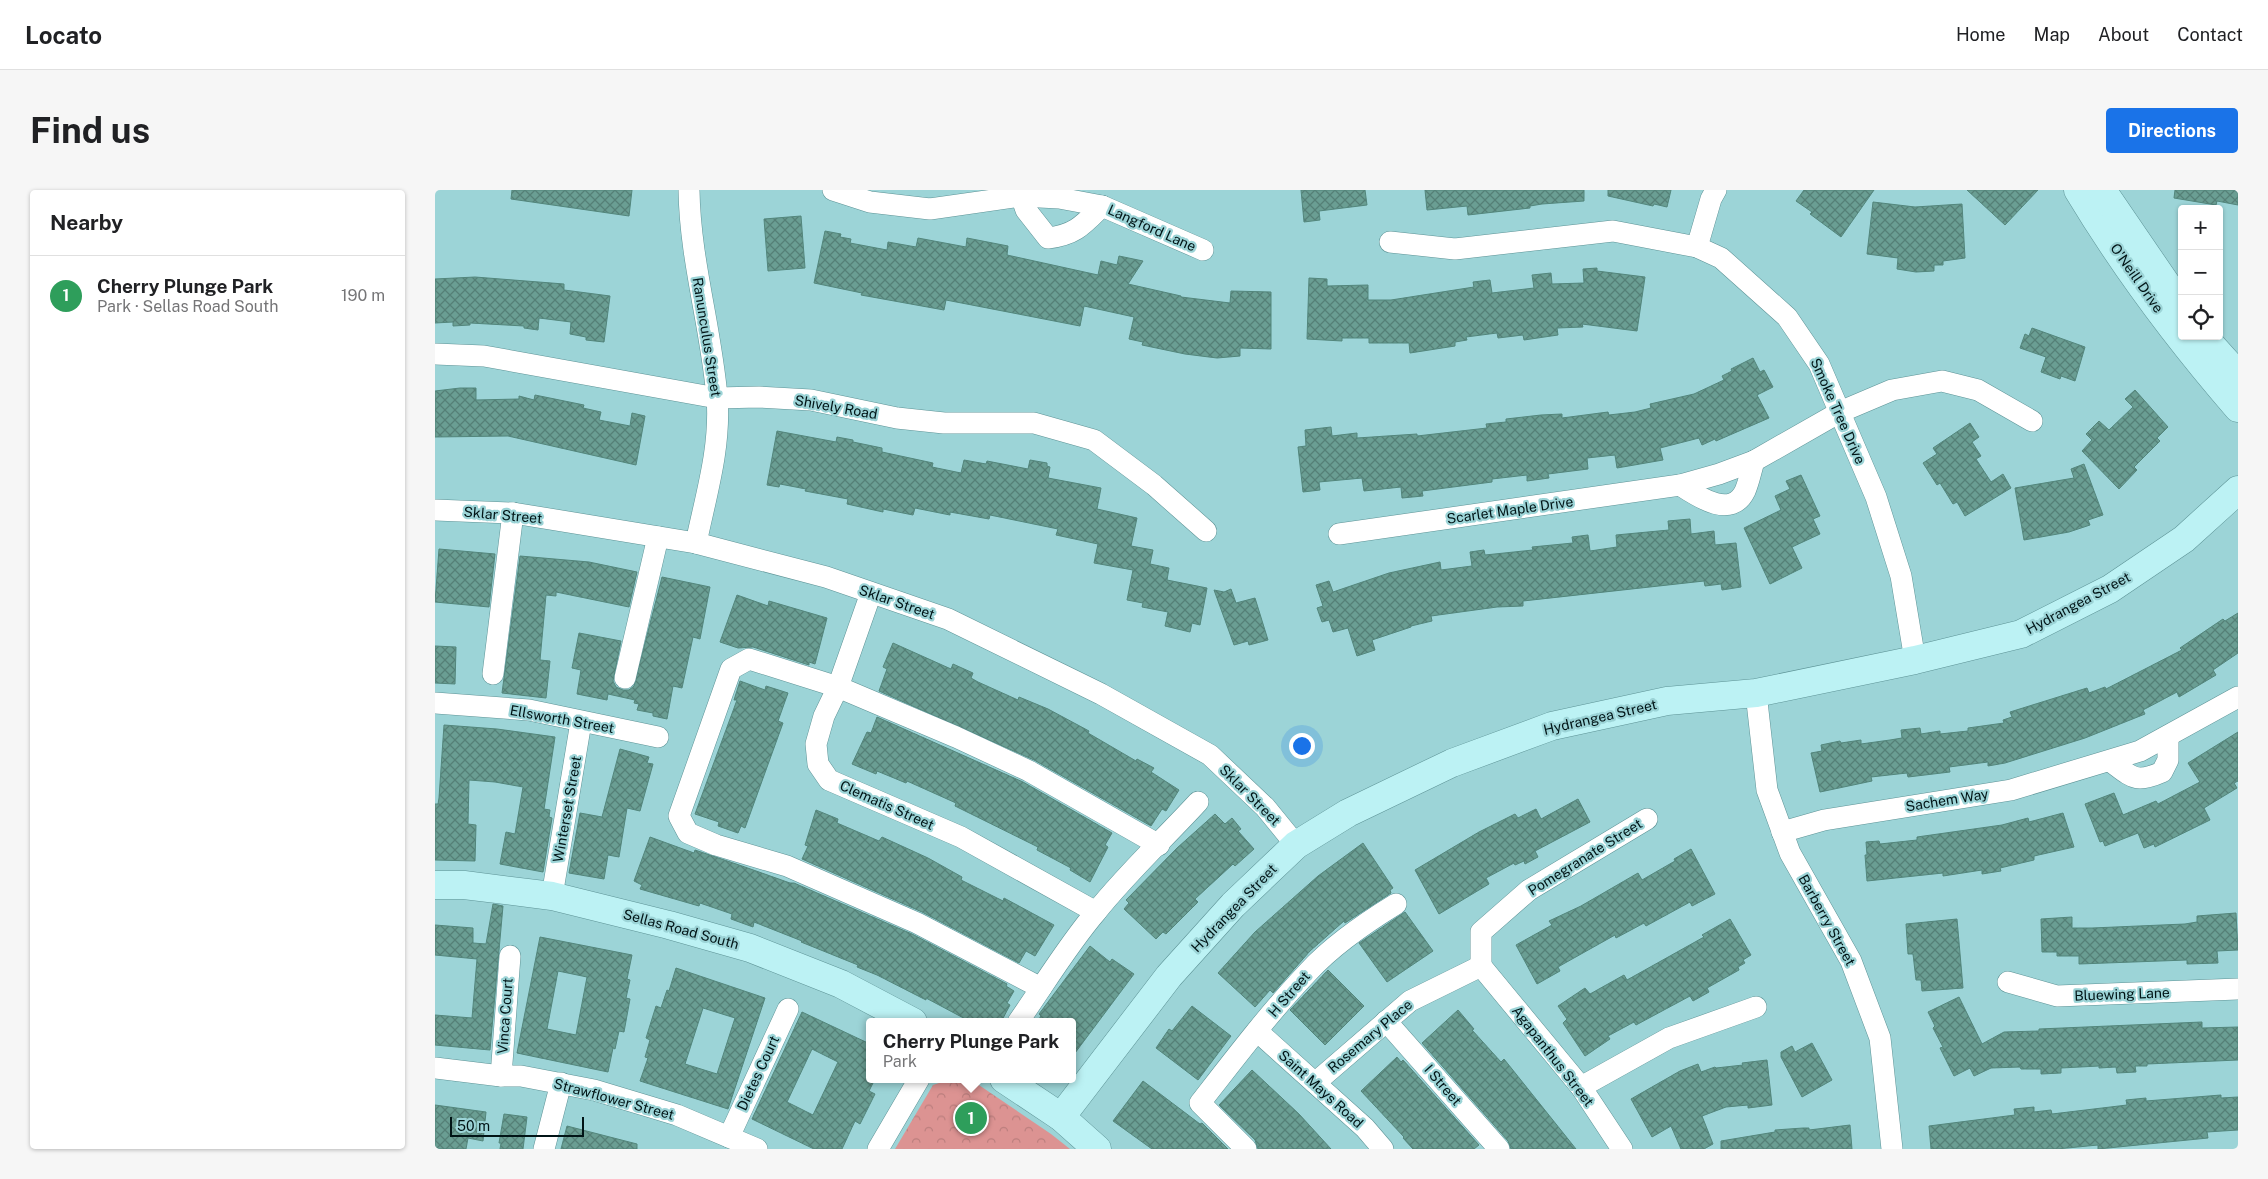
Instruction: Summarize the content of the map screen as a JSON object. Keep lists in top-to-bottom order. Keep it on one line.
{"streets":{"street":["Langford Lane","O'Neill Drive","Ranunculus Street","Shively Road","Smoke Tree Drive","Scarlet Maple Drive","Sklar Street","Hydrangea Street","Ellsworth Street","Sachem Way","Clematis Street","Winterset Street","Pomegranate Street","Barberry Street","Sellas Road South","H Street","Bluewing Lane","Vinca Court","Rosemary Place","Agapanthus Street","Dietes Court","I Street","Saint Mays Road","Strawflower Street"]},"crossings":[["Ranunculus Street","Shively Road"],["Ranunculus Street","Sklar Street"],["Smoke Tree Drive","Scarlet Maple Drive"],["Smoke Tree Drive","Hydrangea Street"],["Sklar Street","Hydrangea Street"],["Sklar Street","Clematis Street"],["Hydrangea Street","Barberry Street"],["Ellsworth Street","Winterset Street"],["Sachem Way","Barberry Street"],["Winterset Street","Sellas Road South"],["Pomegranate Street","Rosemary Place"],["Pomegranate Street","Agapanthus Street"],["H Street","Saint Mays Road"],["Vinca Court","Strawflower Street"],["Rosemary Place","Agapanthus Street"],["Rosemary Place","I Street"],["Rosemary Place","Saint Mays Road"],["Dietes Court","Strawflower Street"]],"scale_bar":"50 m","page":{"header":"Locato","nav":["Home","Map","About","Contact"],"buttons":"Directions","title":"Find us","heading":"Nearby","map_buttons":["+","−"],"list":[{"mark":"1","name":"Cherry Plunge Park","note":"Park · Sellas Road South","value":"190 m"}],"popup":["Cherry Plunge Park","Park"],"pins":"1","scale":"50 m"}}
